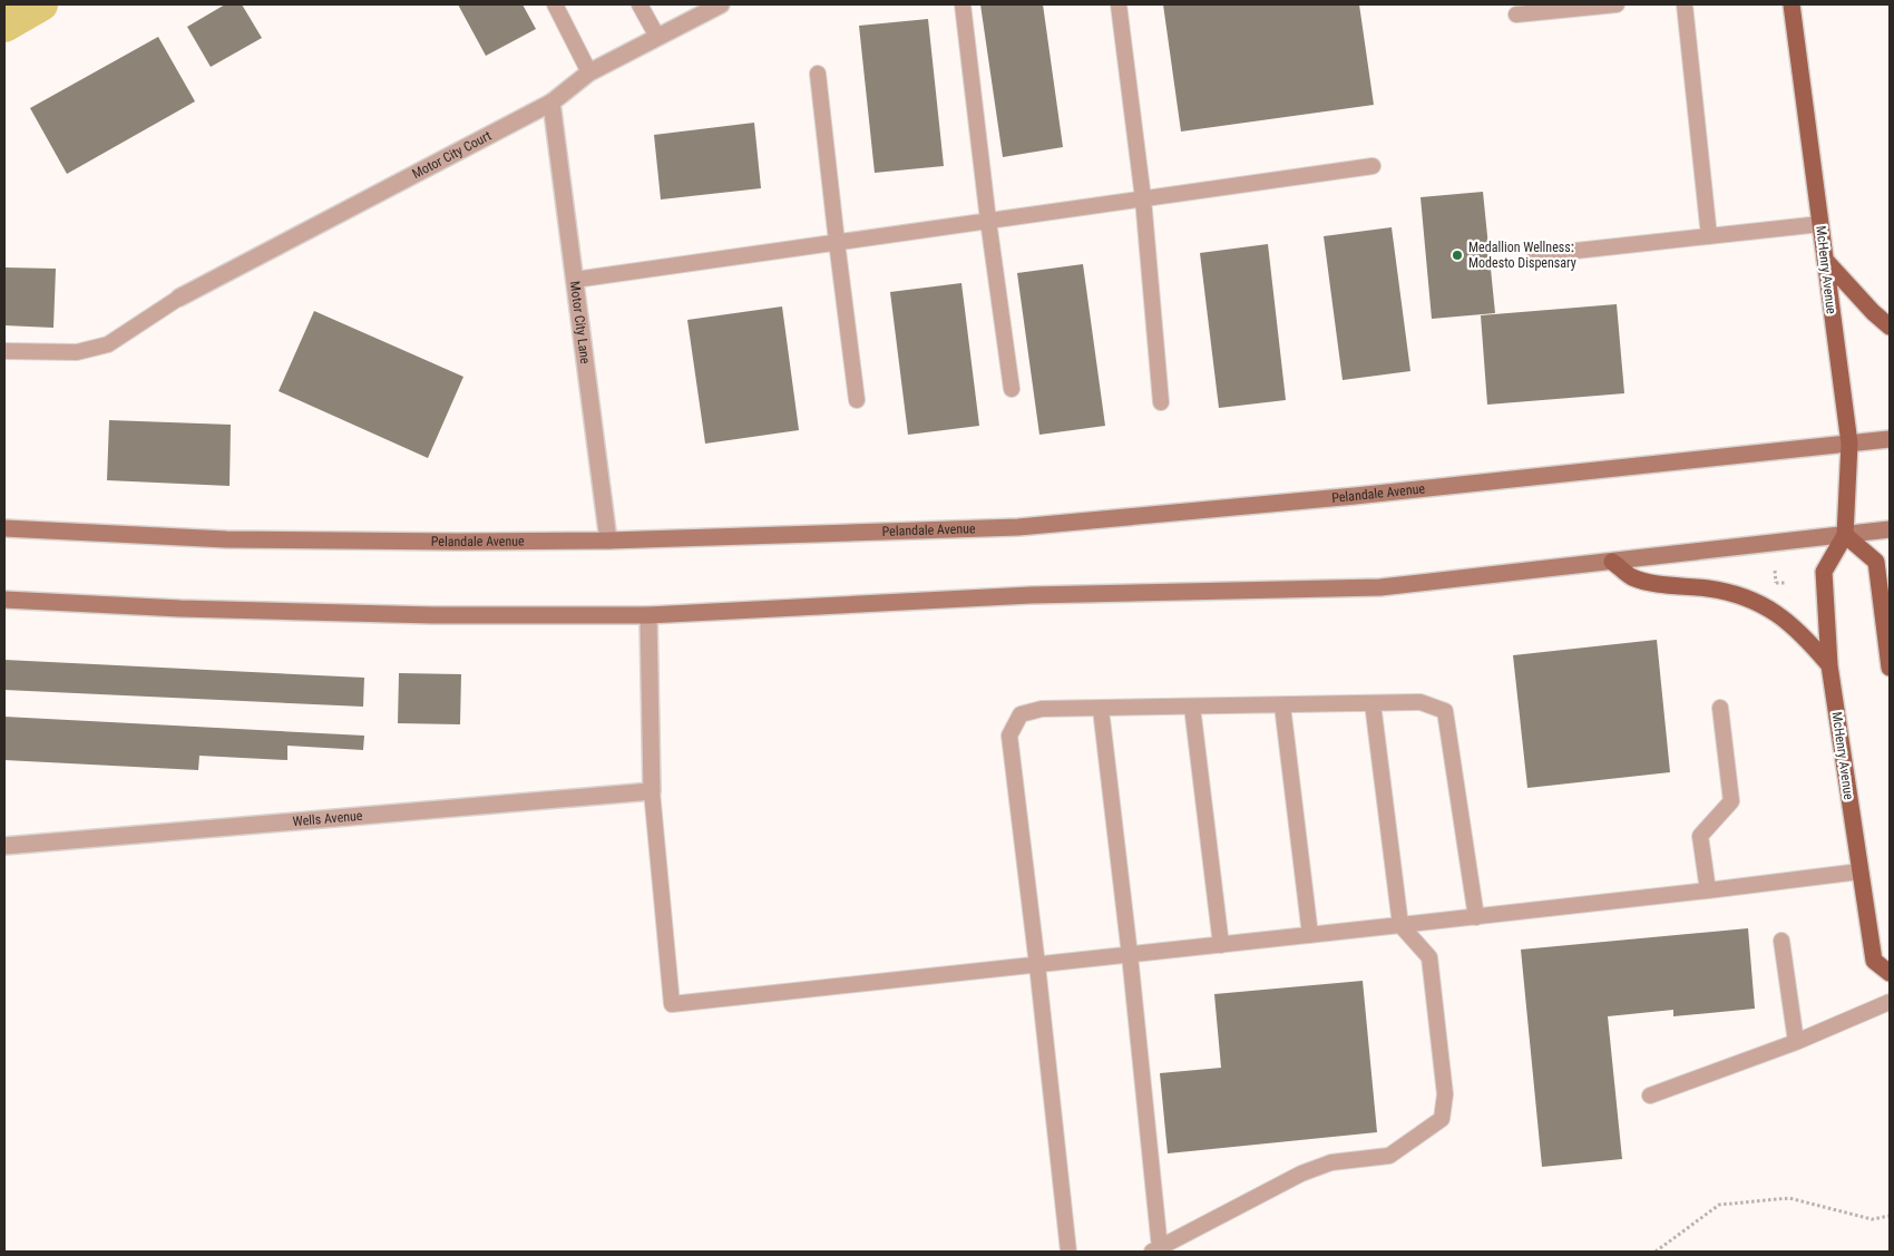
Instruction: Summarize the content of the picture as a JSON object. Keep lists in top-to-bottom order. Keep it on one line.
{"streets":{"main road":["McHenry Avenue","Pelandale Avenue"],"street":["Motor City Court","Motor City Lane","Wells Avenue"]},"crossings":[["Motor City Court","Motor City Lane"],["McHenry Avenue","Pelandale Avenue"],["Motor City Lane","Pelandale Avenue"]],"places":["Medallion Wellness: Modesto Dispensary"]}
